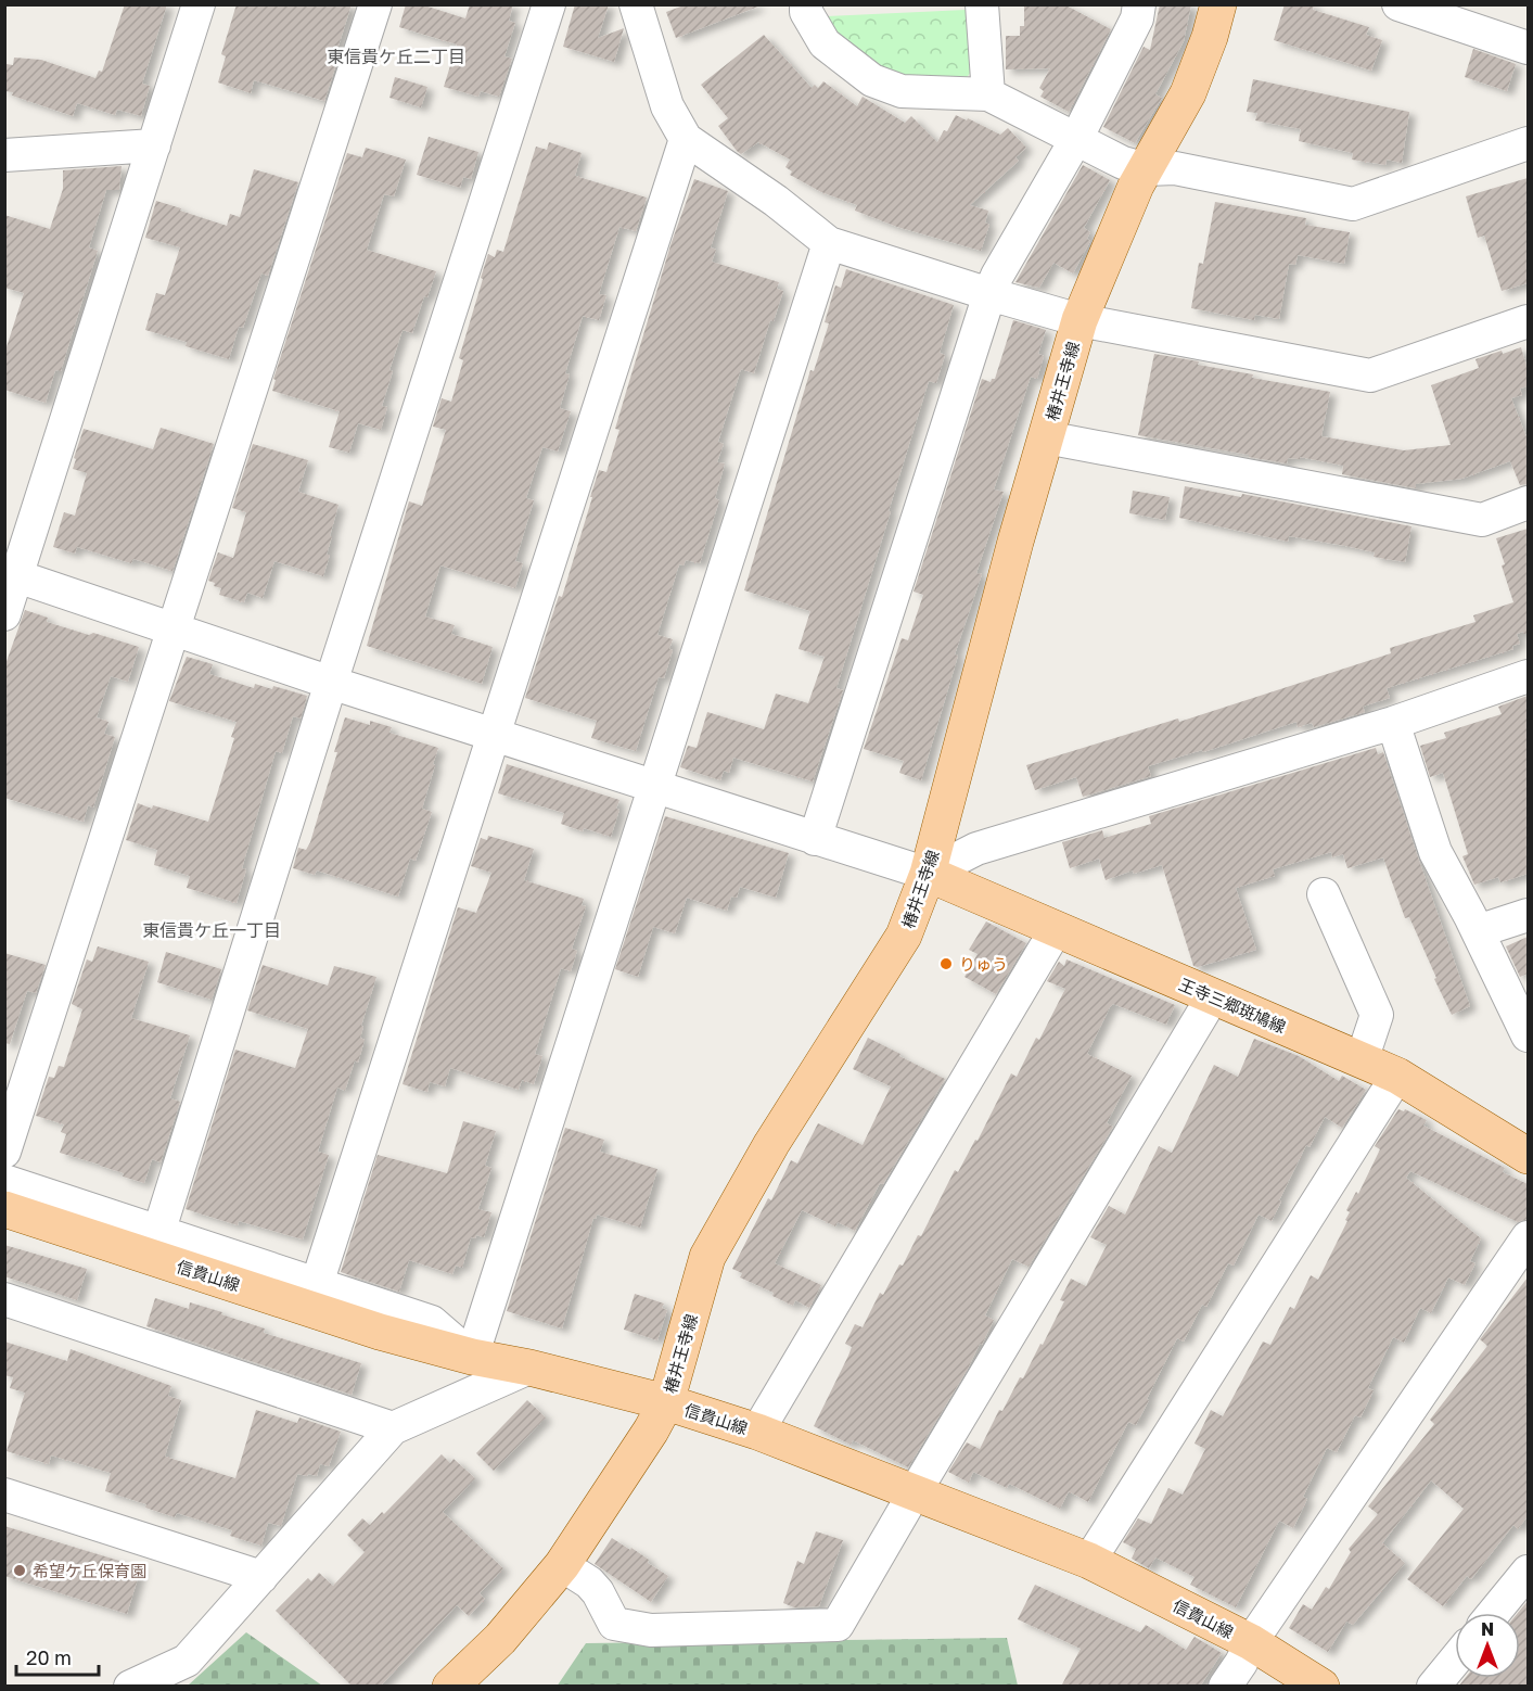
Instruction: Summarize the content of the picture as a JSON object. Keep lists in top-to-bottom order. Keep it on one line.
{"streets":{"main road":["椿井王寺線","王寺三郷斑鳩線","信貴山線"]},"crossings":[["椿井王寺線","王寺三郷斑鳩線"],["椿井王寺線","信貴山線"]],"districts":["東信貴ケ丘二丁目","東信貴ケ丘一丁目"],"places":["りゅう","希望ケ丘保育園"],"scale_bar":"20 m","north":"top"}
